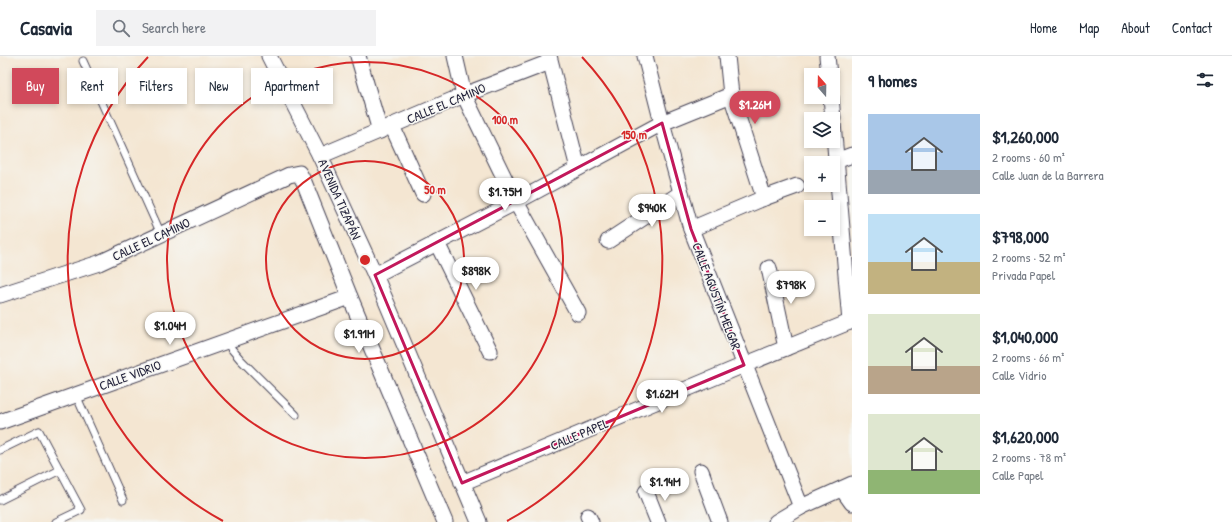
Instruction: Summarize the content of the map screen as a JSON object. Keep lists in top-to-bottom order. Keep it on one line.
{"streets":{"street":["CALLE EL CAMINO","AVENIDA TIZAPÁN","CALLE AGUSTÍN MELGAR","CALLE VIDRIO","CALLE PAPEL"]},"crossings":[["CALLE EL CAMINO","AVENIDA TIZAPÁN"],["AVENIDA TIZAPÁN","CALLE VIDRIO"],["AVENIDA TIZAPÁN","CALLE PAPEL"],["CALLE AGUSTÍN MELGAR","CALLE PAPEL"]],"north":"top","page":{"header":"Casavia","search":"Search here","nav":["Home","Map","About","Contact"],"heading":"9 homes","map_buttons":["+","−"],"chip":["Buy","Rent","Filters","New","Apartment"],"price":["$1.26M","$1.75M","$940K","$898K","$798K","$1.04M","$1.91M","$1.62M","$1.14M"],"list":[{"name":"$1,260,000","note":"2 rooms · 60 m² · Calle Juan de la Barrera"},{"name":"$798,000","note":"2 rooms · 52 m² · Privada Papel"},{"name":"$1,040,000","note":"2 rooms · 66 m² · Calle Vidrio"},{"name":"$1,620,000","note":"2 rooms · 78 m² · Calle Papel"}]},"rings":["100 m","150 m","50 m"]}
